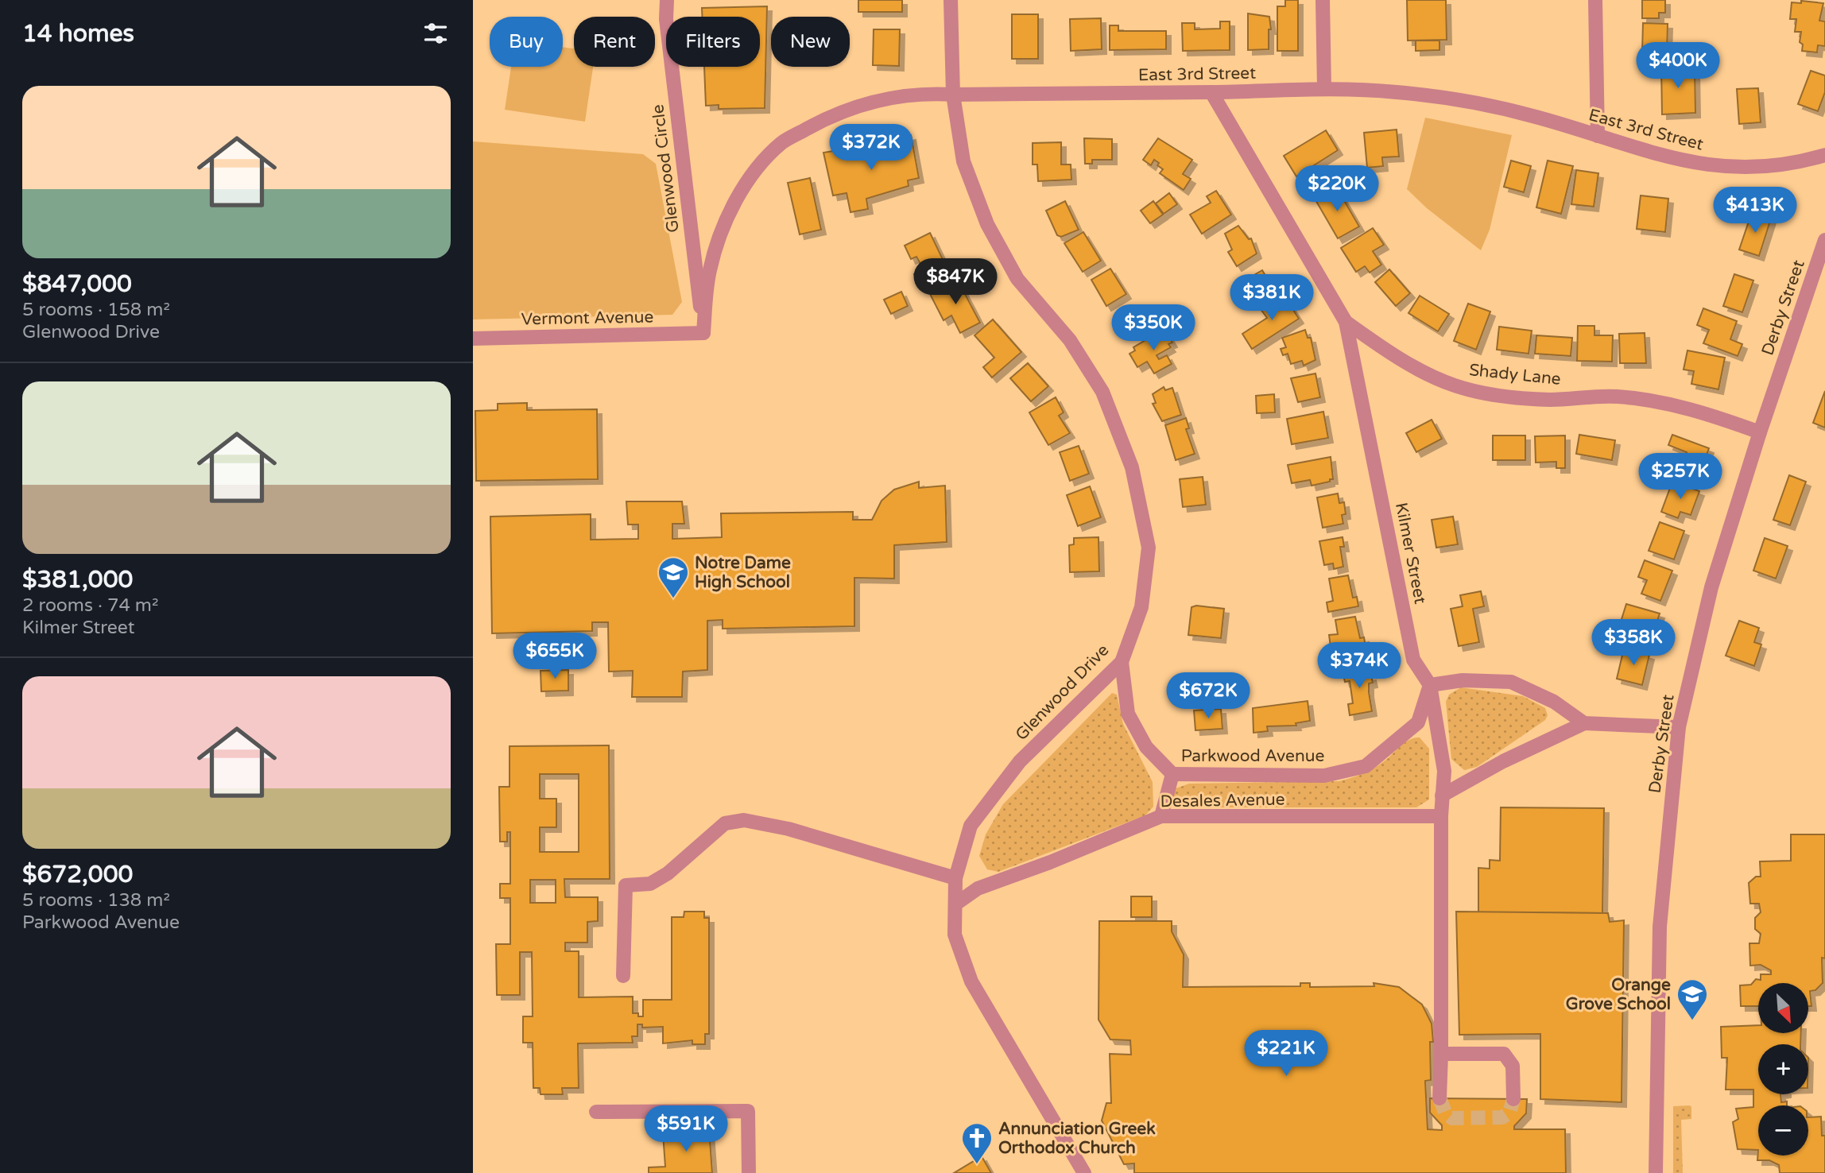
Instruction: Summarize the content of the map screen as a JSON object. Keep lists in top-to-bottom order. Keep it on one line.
{"streets":{"street":["East 3rd Street","Glenwood Circle","Derby Street","Vermont Avenue","Shady Lane","Kilmer Street","Glenwood Drive","Parkwood Avenue","Desales Avenue"]},"crossings":[["East 3rd Street","Glenwood Circle"],["East 3rd Street","Vermont Avenue"],["East 3rd Street","Kilmer Street"],["East 3rd Street","Glenwood Drive"],["Glenwood Circle","Vermont Avenue"],["Derby Street","Shady Lane"],["Shady Lane","Kilmer Street"],["Kilmer Street","Parkwood Avenue"],["Kilmer Street","Desales Avenue"],["Glenwood Drive","Desales Avenue"]],"places":{"school or university":["Notre Dame High School","Orange Grove School"],"church":["Annunciation Greek Orthodox Church"]},"north":"bottom right","page":{"heading":"14 homes","chip":["Buy","Rent","Filters","New"],"price":["$400K","$372K","$220K","$413K","$847K","$381K","$350K","$257K","$358K","$655K","$374K","$672K","$221K","$591K"],"list":[{"name":"$847,000","note":"5 rooms · 158 m² · Glenwood Drive"},{"name":"$381,000","note":"2 rooms · 74 m² · Kilmer Street"},{"name":"$672,000","note":"5 rooms · 138 m² · Parkwood Avenue"}],"map_buttons":["+","−"]}}
